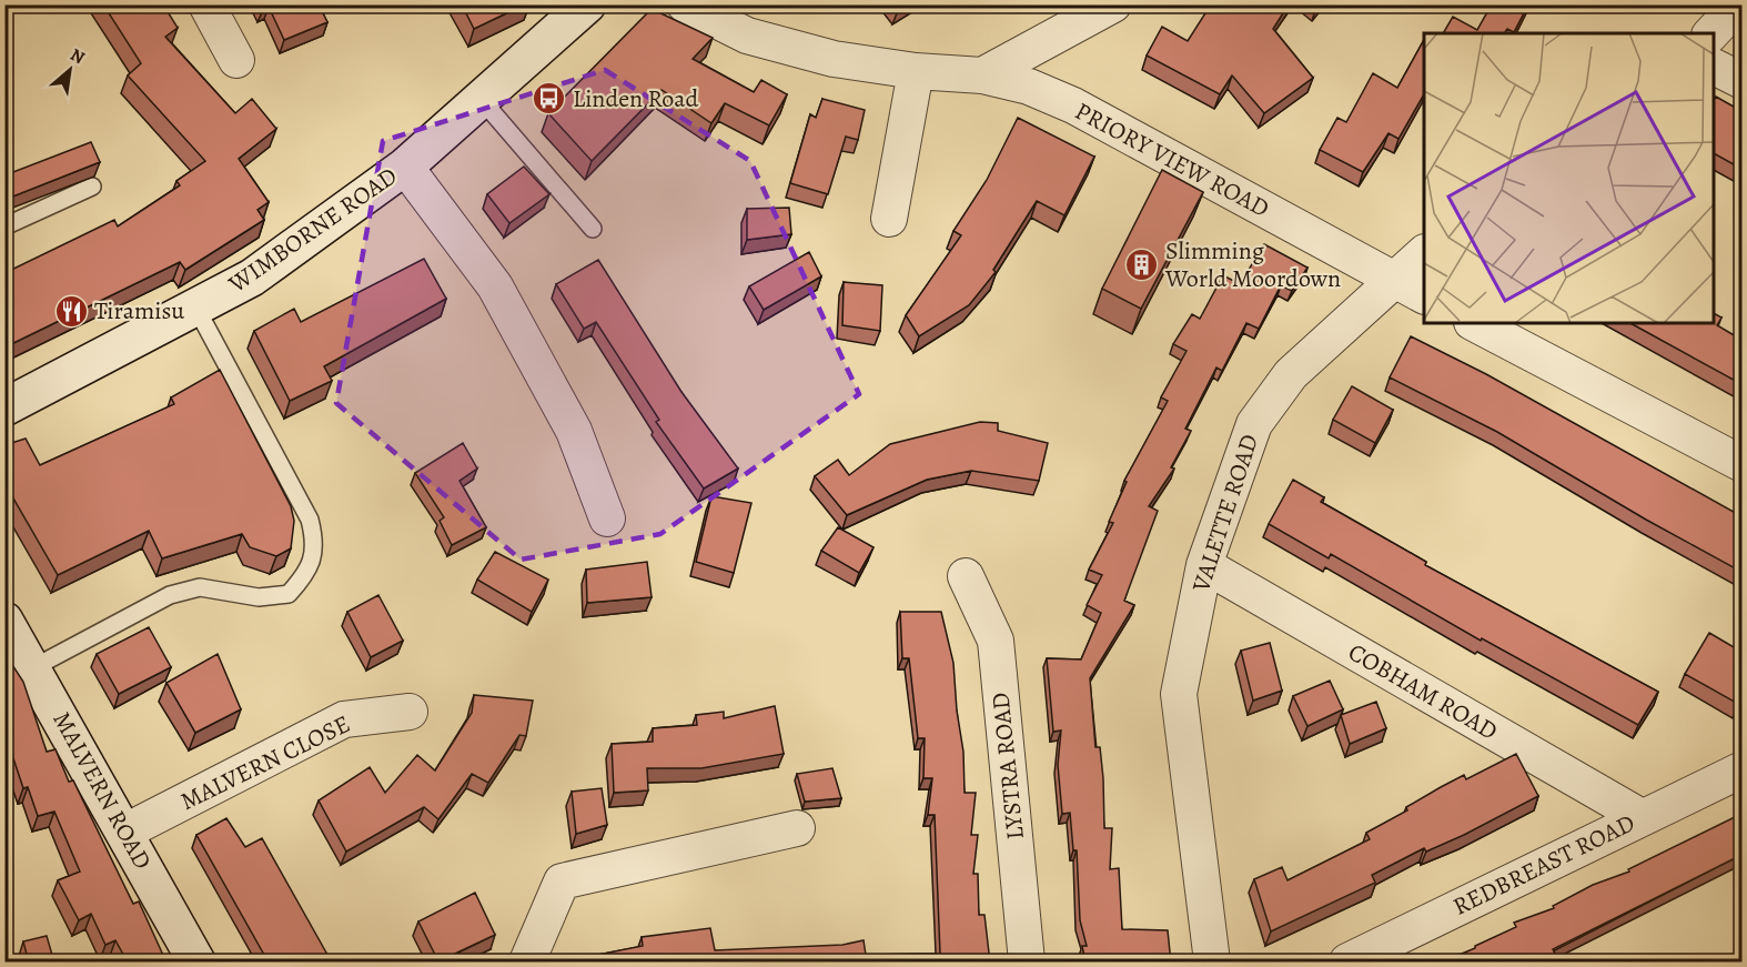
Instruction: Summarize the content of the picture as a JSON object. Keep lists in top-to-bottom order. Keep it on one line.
{"streets":{"street":["PRIORY VIEW ROAD","WIMBORNE ROAD","VALETTE ROAD","COBHAM ROAD","MALVERN CLOSE","LYSTRA ROAD","MALVERN ROAD","REDBREAST ROAD"]},"crossings":[["PRIORY VIEW ROAD","VALETTE ROAD"],["VALETTE ROAD","COBHAM ROAD"],["COBHAM ROAD","REDBREAST ROAD"],["MALVERN CLOSE","MALVERN ROAD"]],"places":{"bus stop":["Linden Road"],"building":["Slimming World Moordown"],"restaurant":["Tiramisu"]},"north":"top right"}
